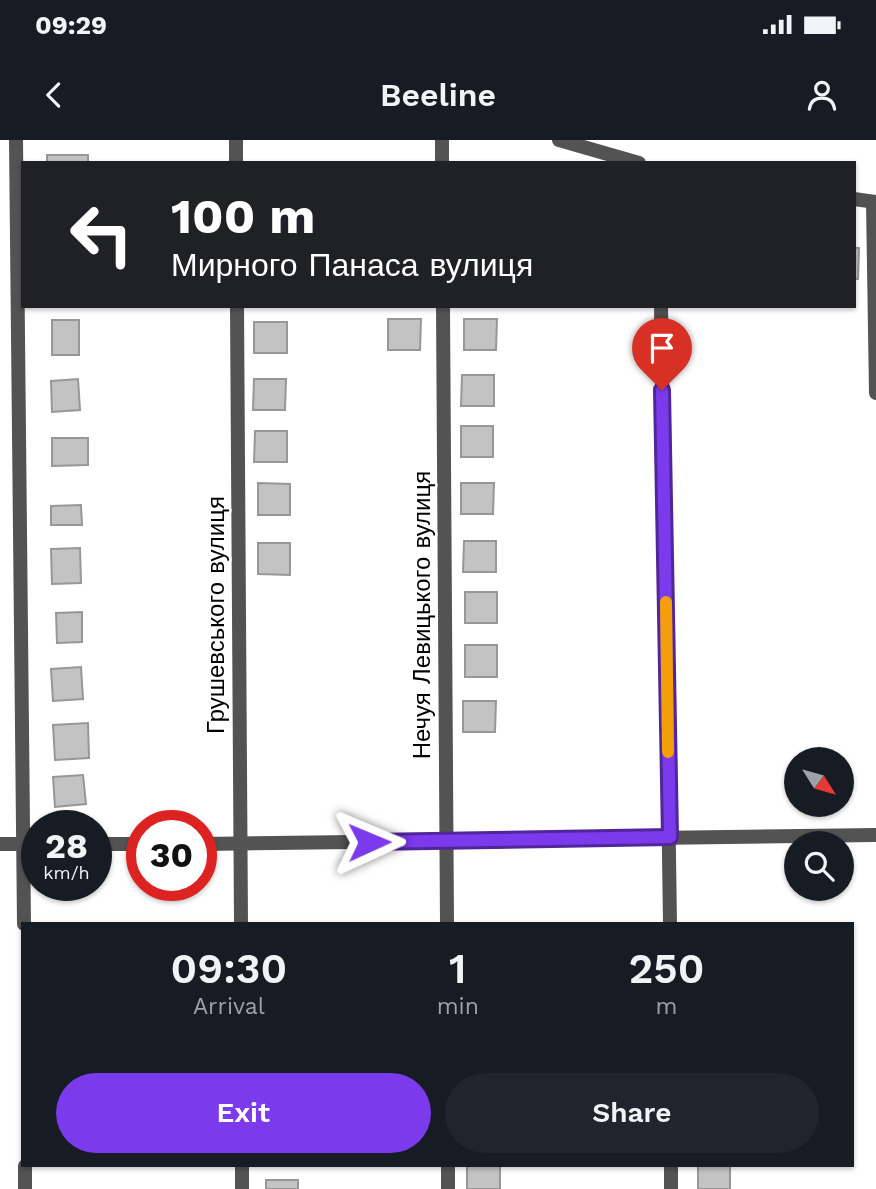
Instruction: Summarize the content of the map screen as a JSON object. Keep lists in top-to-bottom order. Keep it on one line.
{"streets":{"street":["Грушевського вулиця","Нечуя Левицького вулиця"]},"north":"bottom right","page":{"status":"09:29","header":"Beeline","turn":["100 m","Мирного Панаса вулиця"],"speed":"28 km/h","limit":"30","eta":["09:30","Arrival","1","min","250","m"],"buttons":["Exit","Share"]}}
